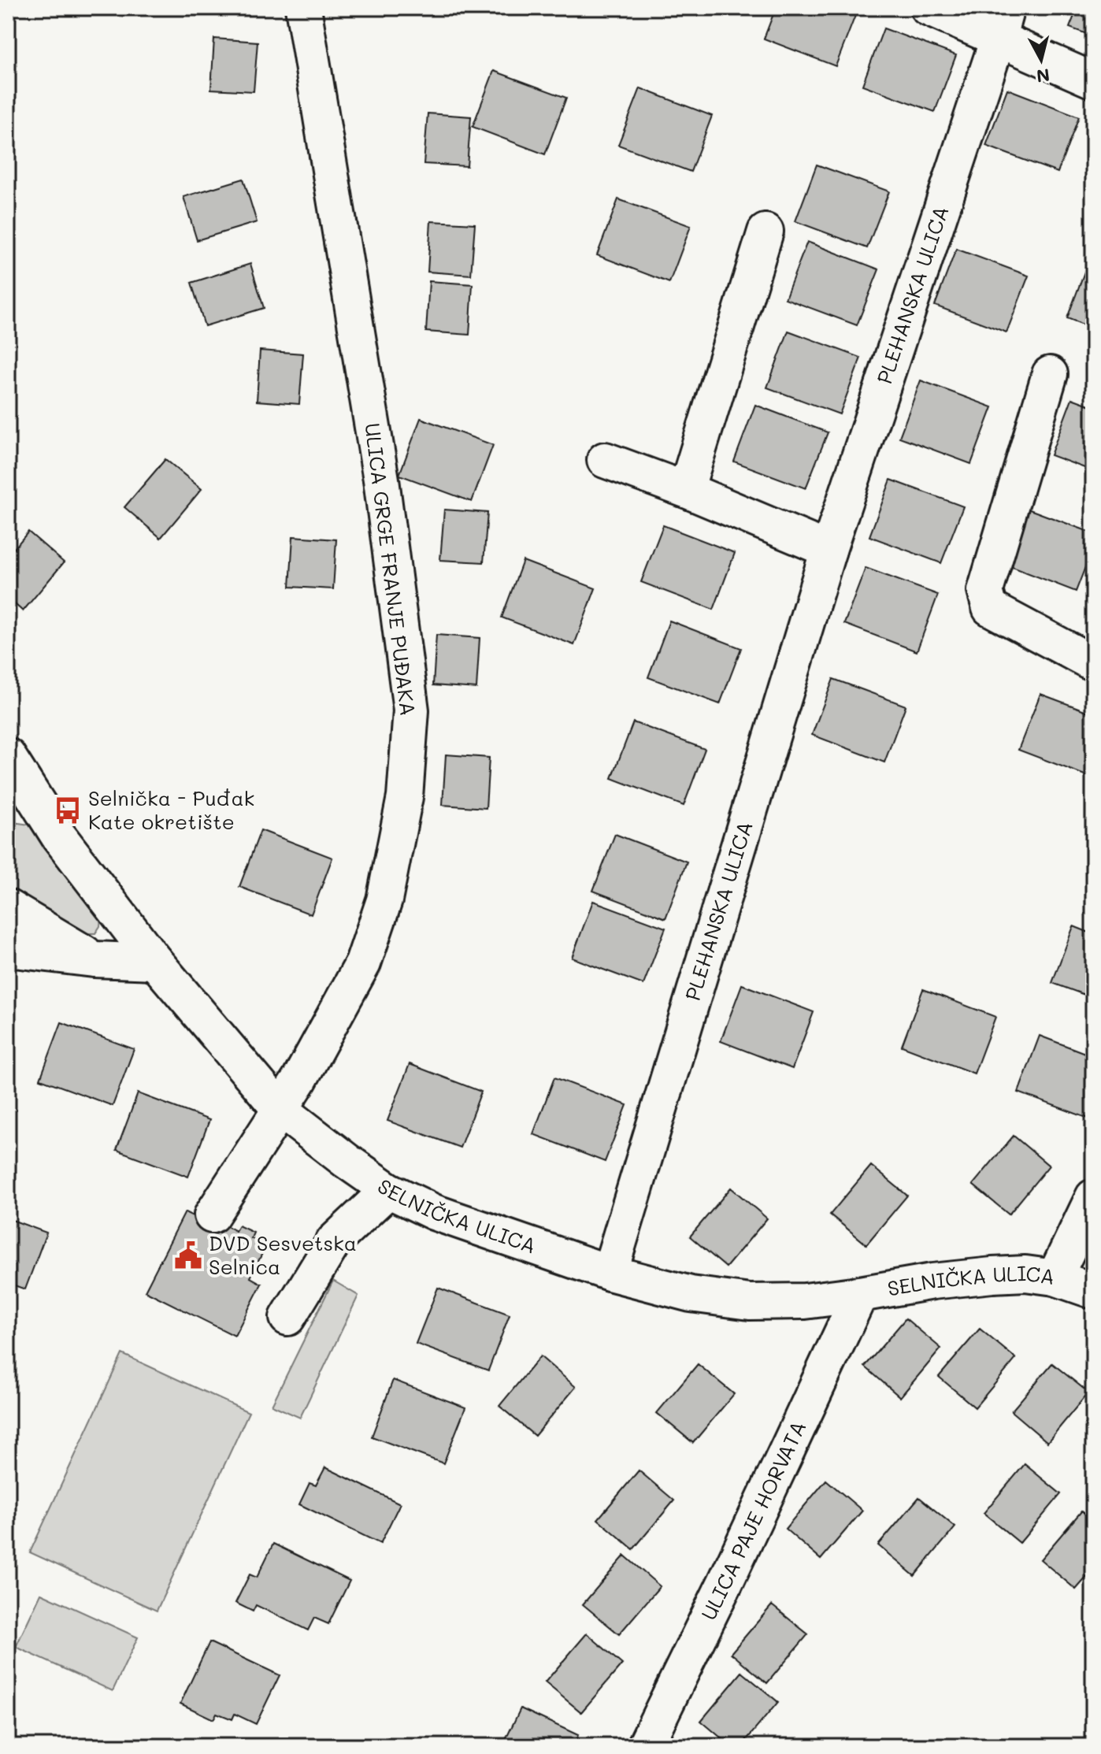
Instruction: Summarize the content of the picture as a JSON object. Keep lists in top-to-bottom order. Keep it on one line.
{"streets":{"street":["PLEHANSKA ULICA","ULICA GRGE FRANJE PUĐAKA","SELNIČKA ULICA","ULICA PAJE HORVATA"]},"crossings":[["PLEHANSKA ULICA","SELNIČKA ULICA"],["ULICA GRGE FRANJE PUĐAKA","SELNIČKA ULICA"],["SELNIČKA ULICA","ULICA PAJE HORVATA"]],"places":{"bus stop":["Selnička - Puđak Kate okretište"],"public building":["DVD Sesvetska Selnica"]},"north":"bottom"}
